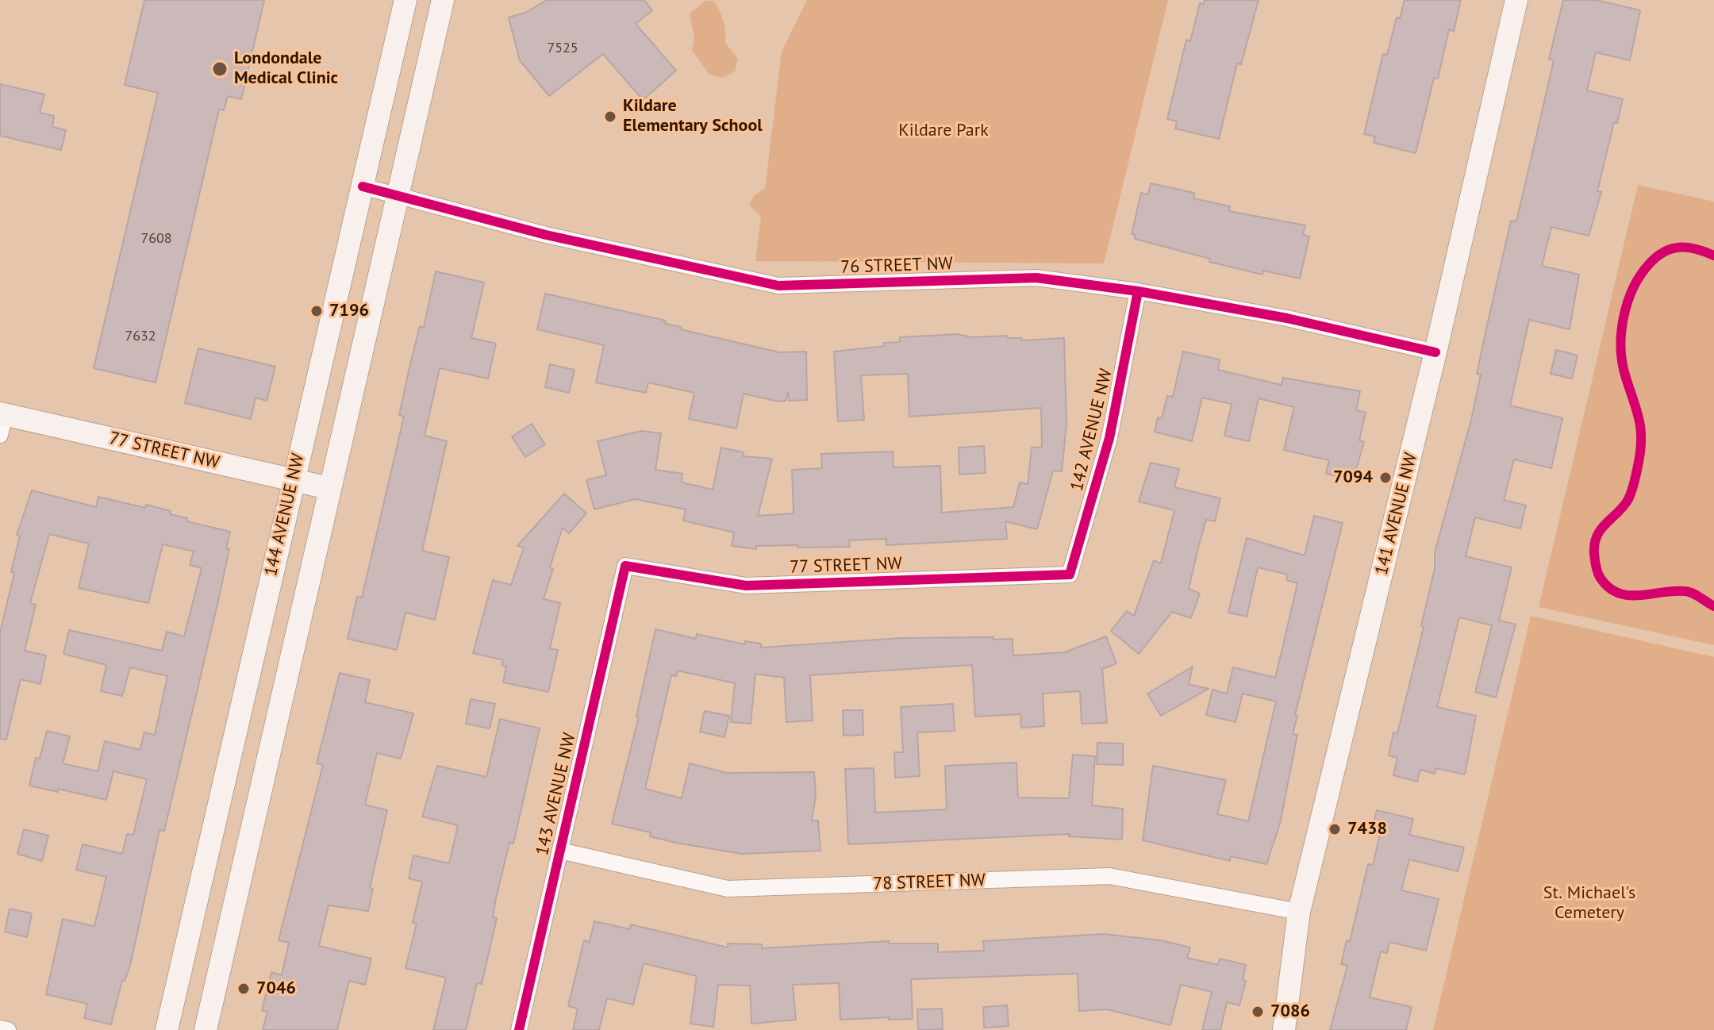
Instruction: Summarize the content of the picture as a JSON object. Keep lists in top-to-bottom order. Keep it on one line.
{"streets":{"street":["76 STREET NW","142 AVENUE NW","77 STREET NW","141 AVENUE NW","144 AVENUE NW","143 AVENUE NW","78 STREET NW"]},"crossings":[["76 STREET NW","142 AVENUE NW"],["76 STREET NW","141 AVENUE NW"],["76 STREET NW","144 AVENUE NW"],["142 AVENUE NW","77 STREET NW"],["77 STREET NW","144 AVENUE NW"],["77 STREET NW","143 AVENUE NW"],["141 AVENUE NW","78 STREET NW"],["143 AVENUE NW","78 STREET NW"]],"parks":["Kildare Park","St. Michael's Cemetery"],"places":["Londondale Medical Clinic","Kildare Elementary School","7196","7094","7438","7046","7086"],"house_numbers":["7525","7608","7632"]}
